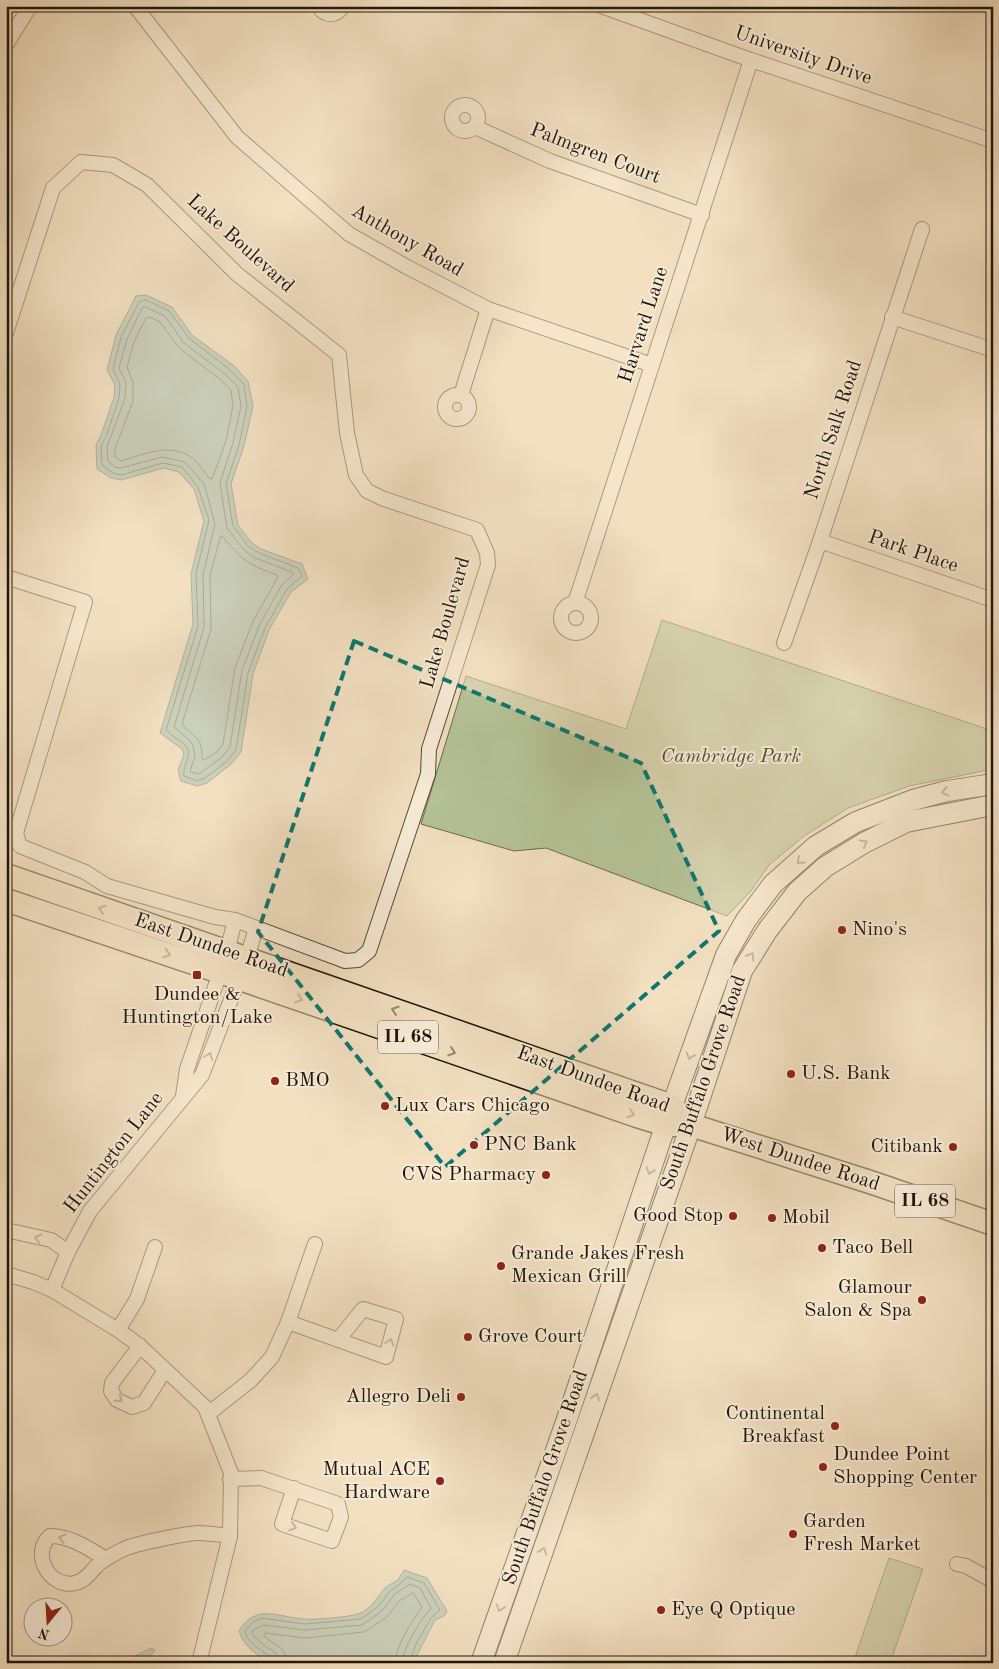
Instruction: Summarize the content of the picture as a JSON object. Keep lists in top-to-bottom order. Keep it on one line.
{"streets":{"main road":["East Dundee Road","IL 68","South Buffalo Grove Road","West Dundee Road"],"street":["University Drive","Palmgren Court","Anthony Road","Lake Boulevard","Harvard Lane","North Salk Road","Park Place","Huntington Lane"]},"crossings":[["University Drive","Harvard Lane"],["Palmgren Court","Harvard Lane"],["Anthony Road","Harvard Lane"],["North Salk Road","Park Place"],["East Dundee Road","South Buffalo Grove Road"],["East Dundee Road","Huntington Lane"],["East Dundee Road","West Dundee Road"],["South Buffalo Grove Road","West Dundee Road"]],"parks":["Cambridge Park"],"places":{"other":["Nino's","U.S. Bank","BMO","Lux Cars Chicago","PNC Bank","Citibank","CVS Pharmacy","Good Stop","Mobil","Taco Bell","Grande Jakes Fresh Mexican Grill","Glamour Salon & Spa","Grove Court","Allegro Deli","Continental Breakfast","Dundee Point Shopping Center","Mutual ACE Hardware","Garden Fresh Market","Eye Q Optique"],"transit":["Dundee & Huntington/Lake"]},"north":"bottom"}
